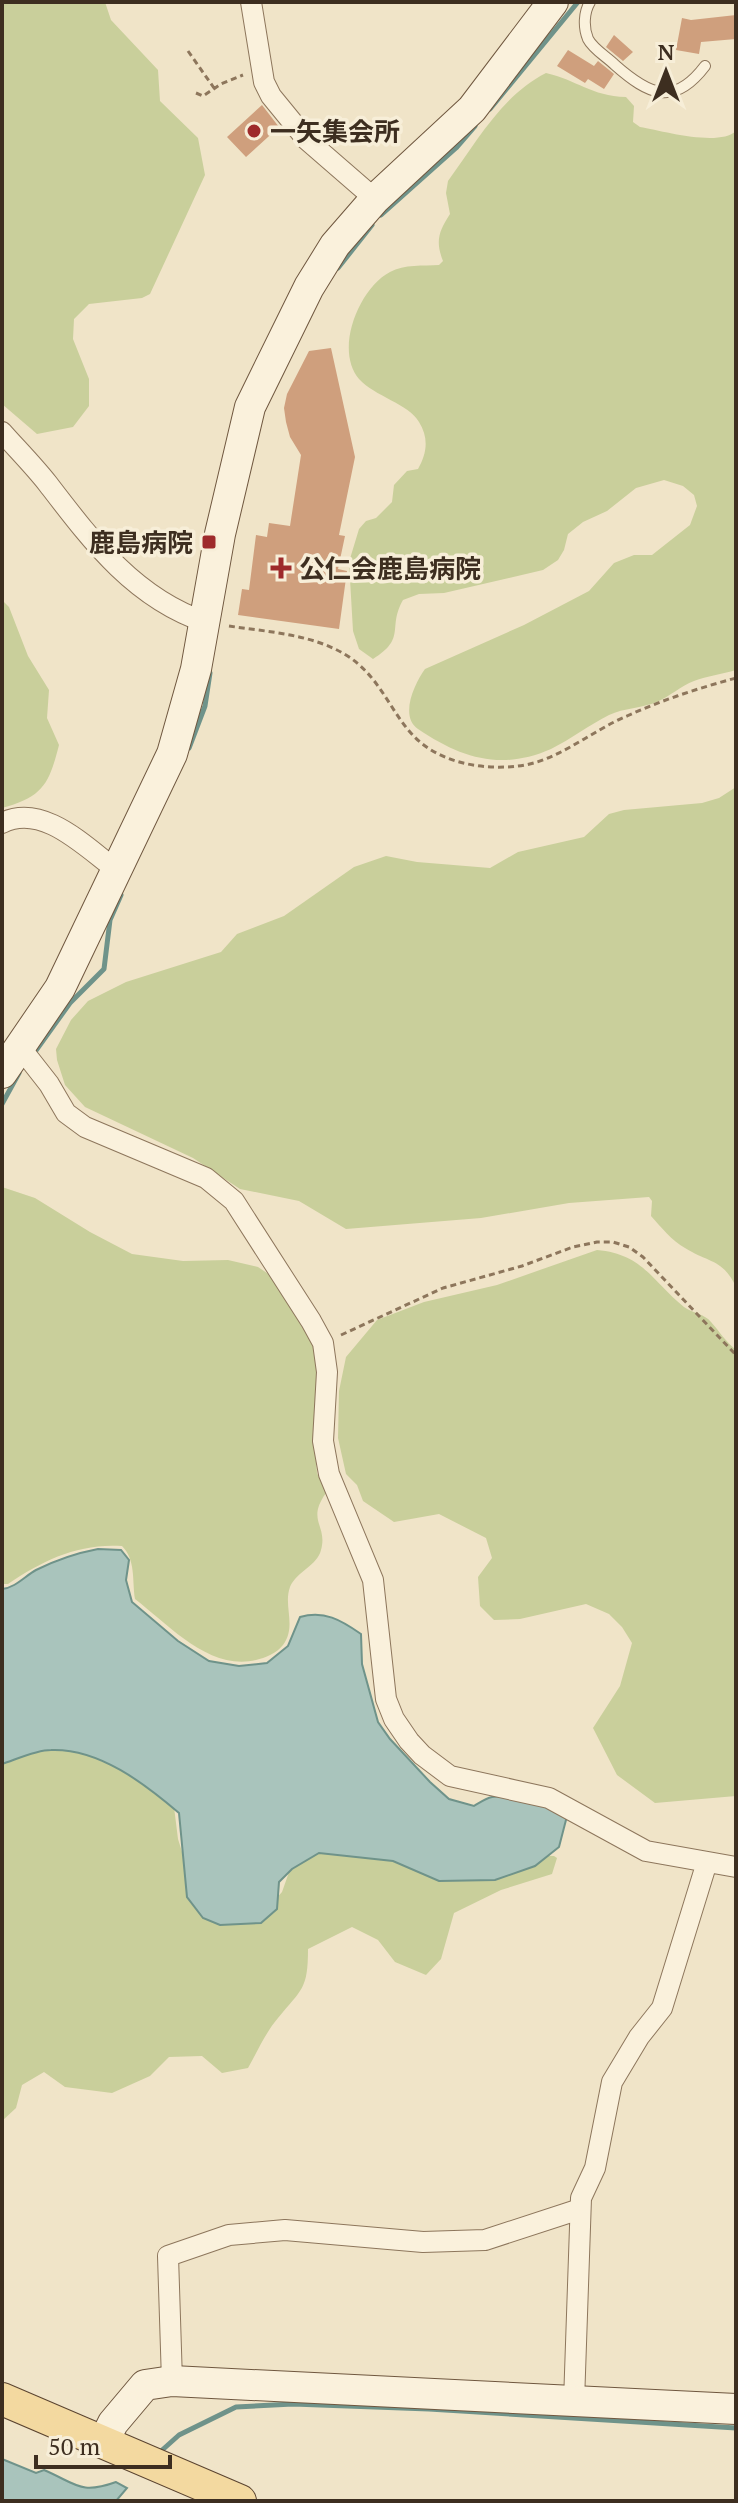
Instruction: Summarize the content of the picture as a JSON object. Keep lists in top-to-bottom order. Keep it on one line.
{"places":{"other":["一矢集会所"],"transit":["鹿島病院"],"health":["公仁会鹿島病院"]},"scale_bar":"50 m","north":"top"}
